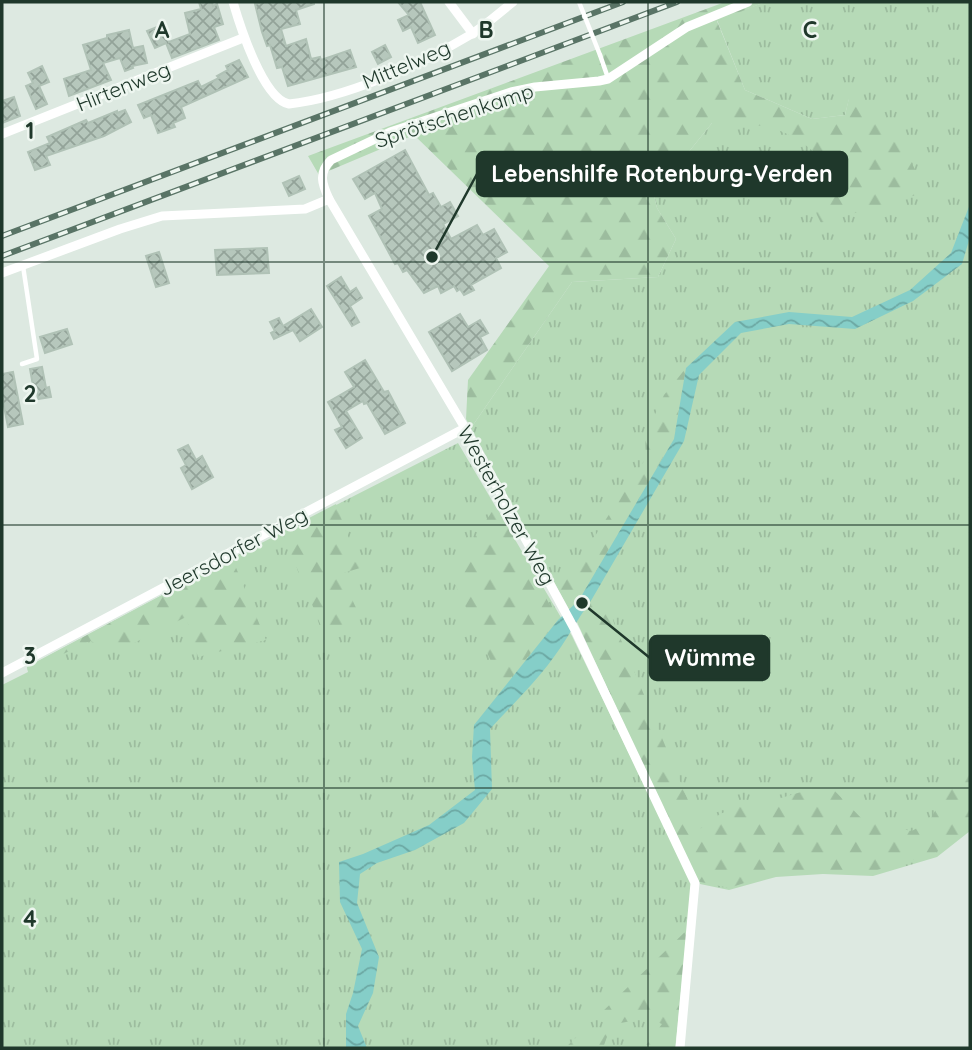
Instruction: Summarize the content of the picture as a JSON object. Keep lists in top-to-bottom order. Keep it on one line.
{"streets":{"street":["Mittelweg","Hirtenweg","Sprötschenkamp","Westerholzer Weg","Jeersdorfer Weg"]},"crossings":[["Mittelweg","Hirtenweg"],["Sprötschenkamp","Westerholzer Weg"],["Westerholzer Weg","Jeersdorfer Weg"]],"places":["Lebenshilfe Rotenburg-Verden","Wümme"],"grid":{"columns":["A","B","C"],"rows":["1","2","3","4"]}}
